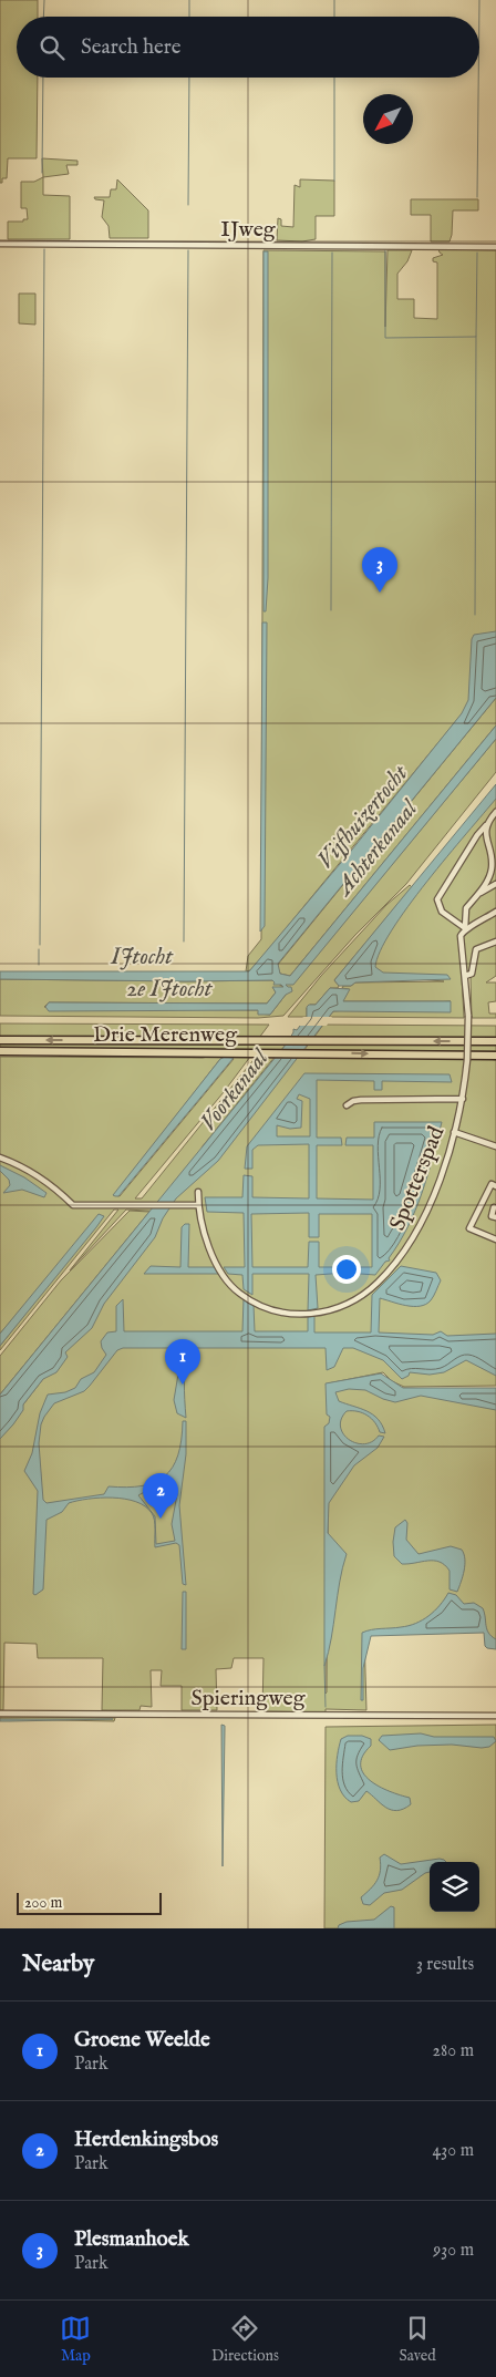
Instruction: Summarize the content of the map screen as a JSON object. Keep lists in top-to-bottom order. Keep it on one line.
{"streets":{"highway":["Drie Merenweg"],"street":["IJweg","Spotterspad","Spieringweg"]},"water":["Vijfhuizertocht","Achterkanaal","IJtocht","2e IJtocht","Voorkanaal"],"scale_bar":"200 m","north":"bottom left","page":{"search":"Search here","pins":["3","1","2"],"scale":"200 m","heading":["Nearby","3 results"],"list":[{"mark":"1","name":"Groene Weelde","note":"Park","value":"280 m"},{"mark":"2","name":"Herdenkingsbos","note":"Park","value":"430 m"},{"mark":"3","name":"Plesmanhoek","note":"Park","value":"930 m"}],"nav":["Map","Directions","Saved"]}}
